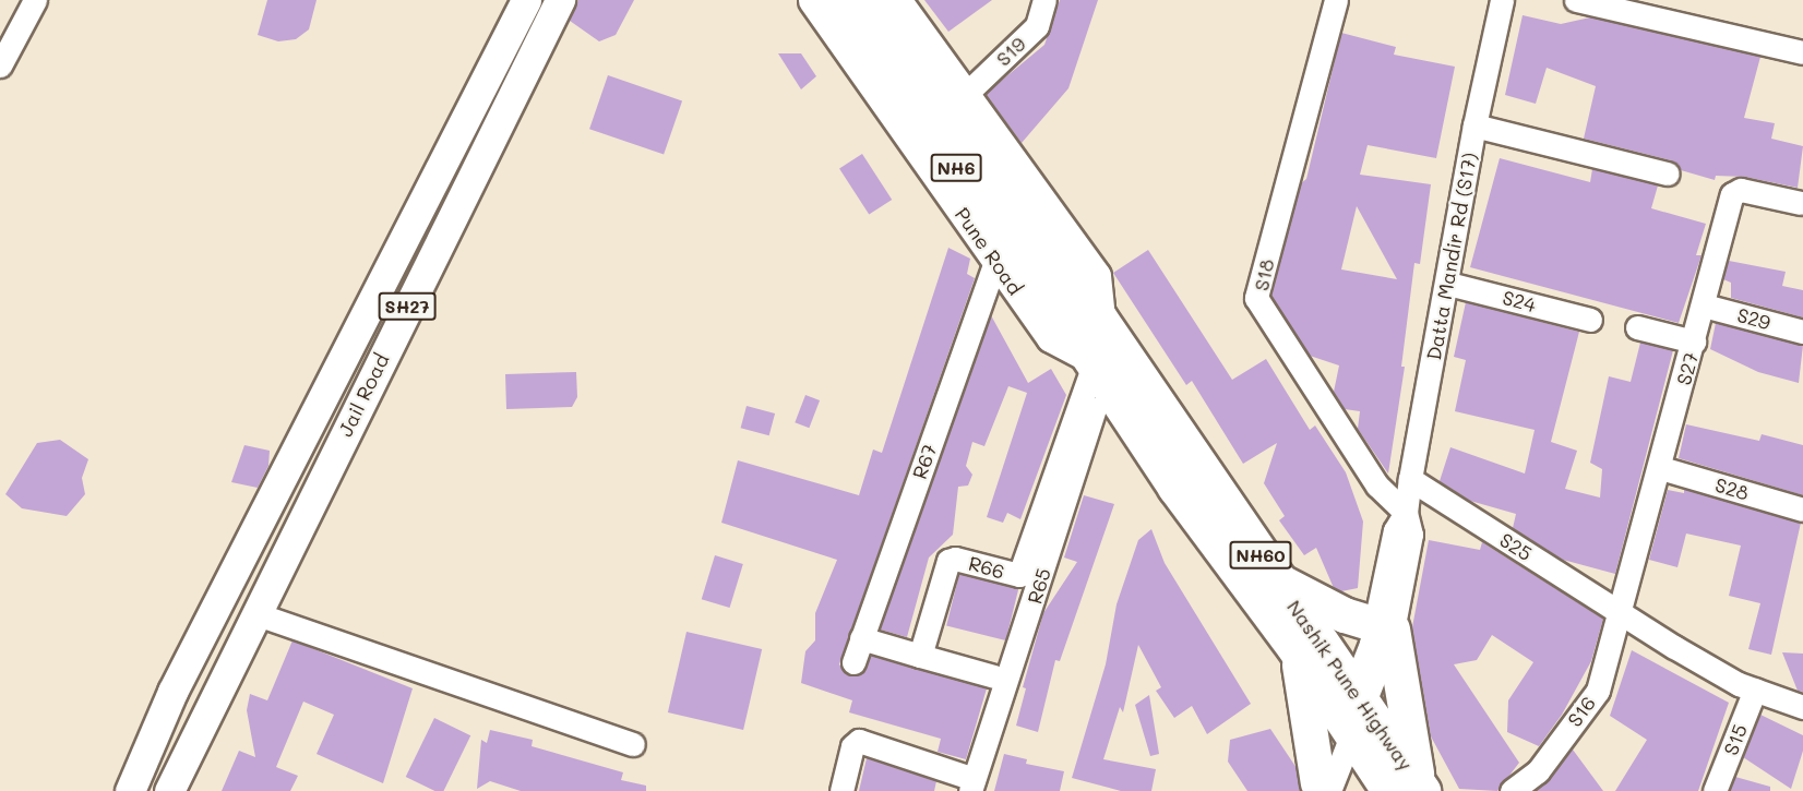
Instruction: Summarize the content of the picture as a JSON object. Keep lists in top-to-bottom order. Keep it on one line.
{"streets":{"highway":["NH6","NH60","Nashik Pune Highway"],"main road":["Pune Road","SH27","Jail Road"],"street":["S19","Datta Mandir Rd (S17)","S18","S24","S29","S27","R67","S28","S25","R66","R65","S16","S15"]},"crossings":[["NH6","Pune Road"],["NH6","R65"],["NH6","Nashik Pune Highway"],["Pune Road","R67"],["Pune Road","R65"],["Pune Road","Nashik Pune Highway"],["Datta Mandir Rd (S17)","S18"],["Datta Mandir Rd (S17)","S24"],["Datta Mandir Rd (S17)","S25"],["Datta Mandir Rd (S17)","Nashik Pune Highway"],["S29","S27"],["S27","S28"],["S27","S25"],["S27","S16"],["S25","S16"],["S25","S15"],["R66","R65"],["R65","Nashik Pune Highway"]]}
